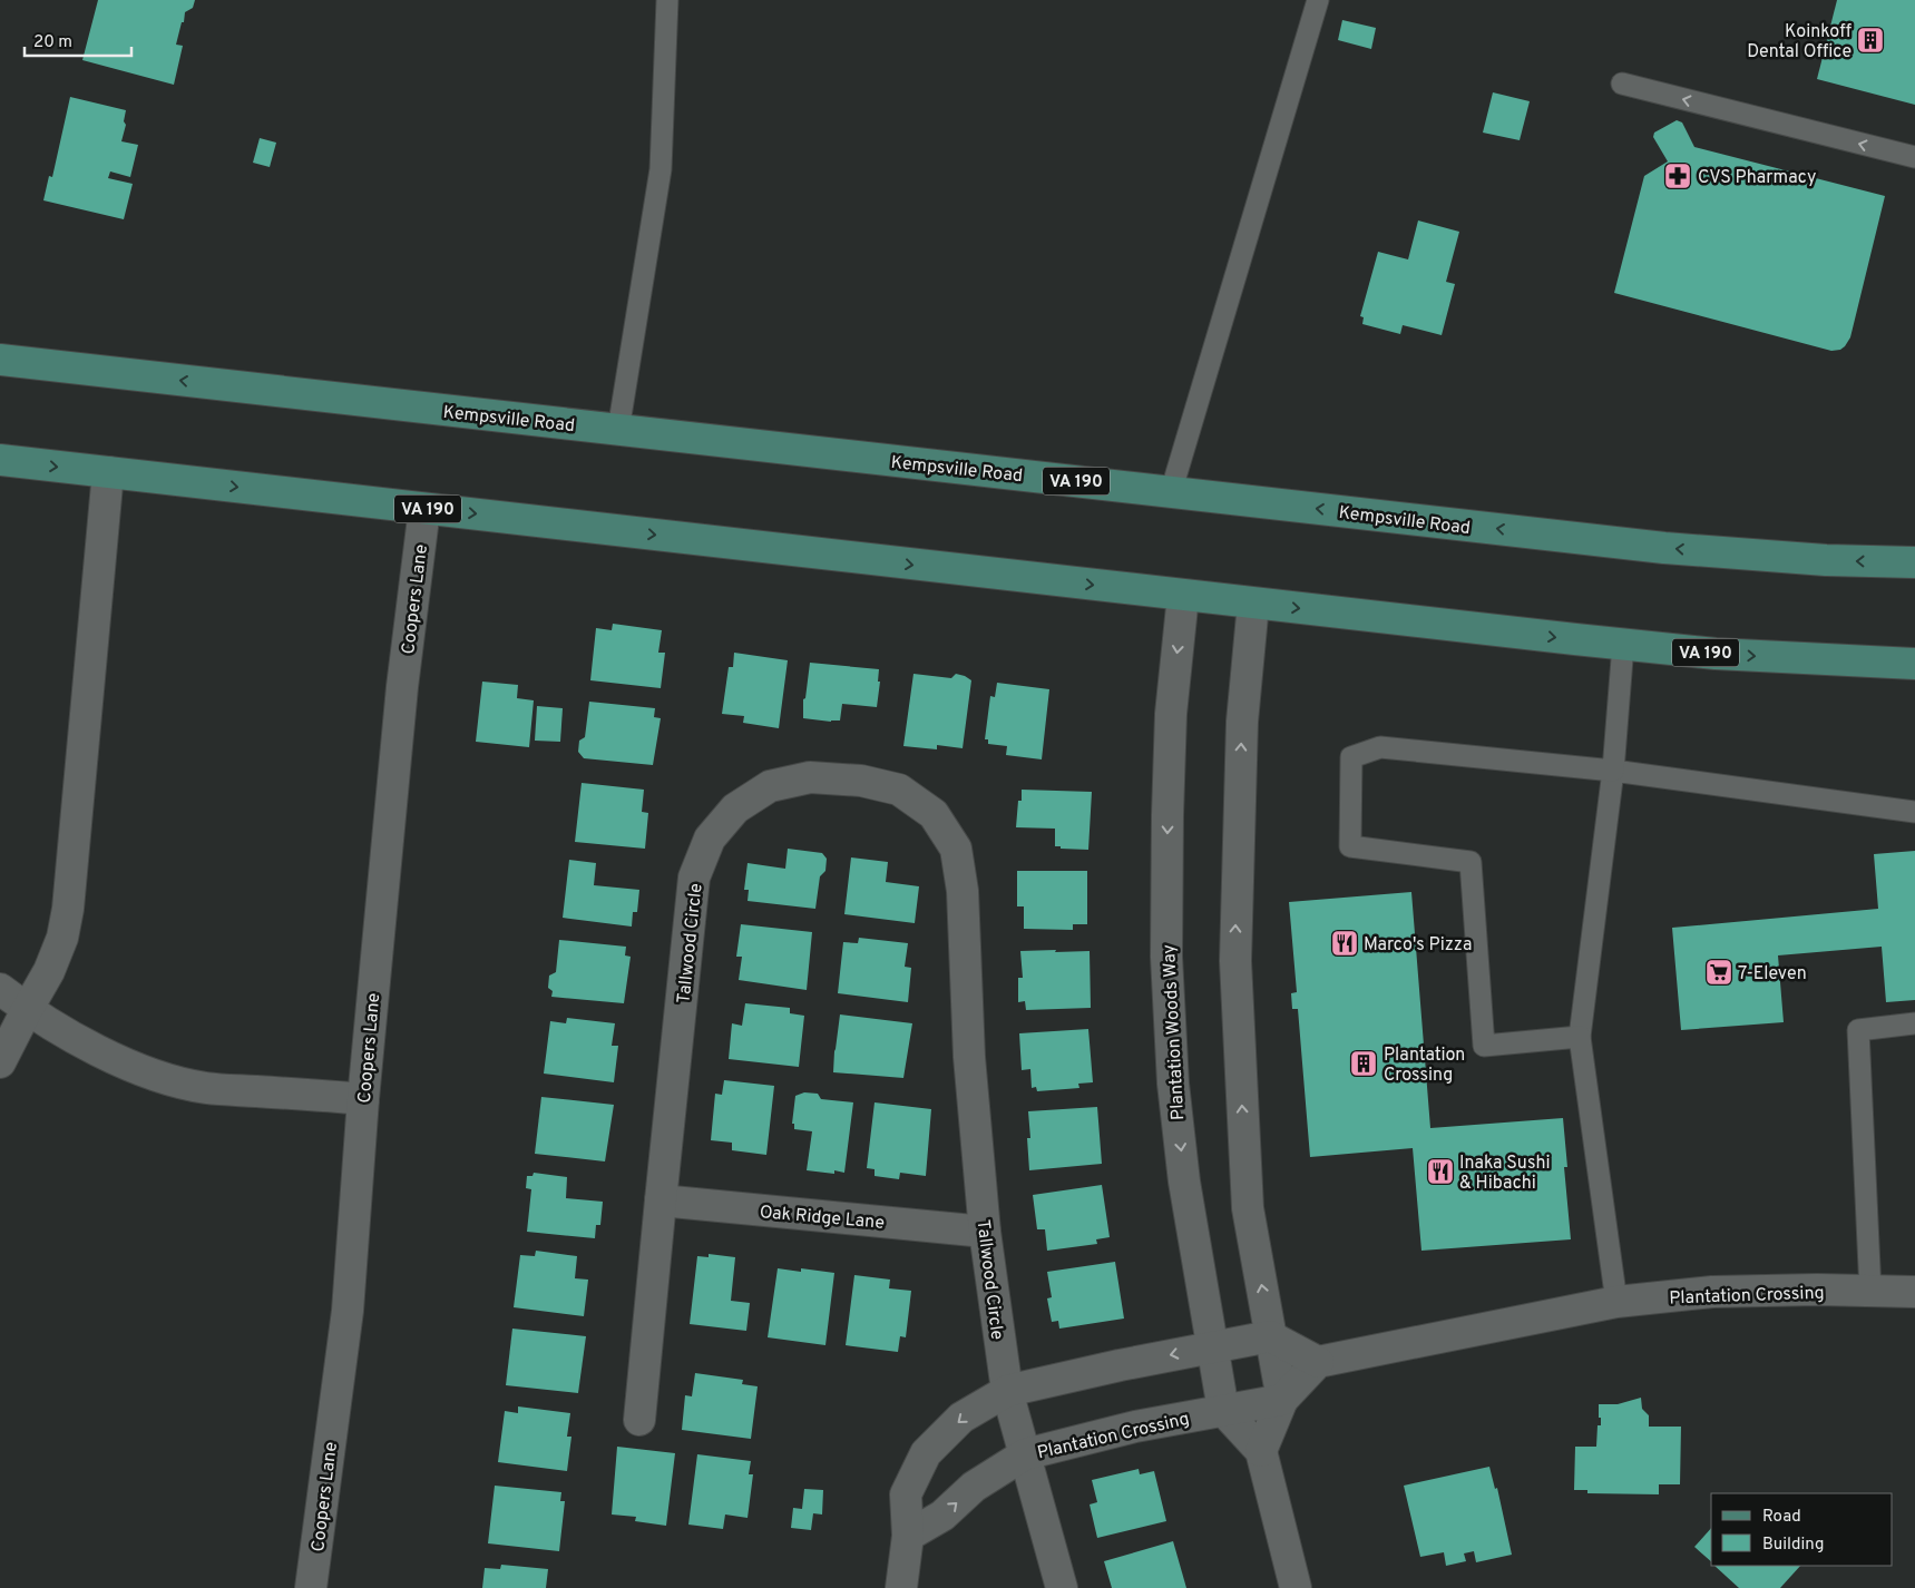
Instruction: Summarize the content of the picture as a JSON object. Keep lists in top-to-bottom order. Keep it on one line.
{"streets":{"main road":["Kempsville Road","VA 190"],"street":["Coopers Lane","Tallwood Circle","Plantation Woods Way","Oak Ridge Lane","Plantation Crossing"]},"crossings":[["VA 190","Coopers Lane"],["VA 190","Plantation Woods Way"],["Tallwood Circle","Oak Ridge Lane"],["Tallwood Circle","Plantation Crossing"],["Plantation Woods Way","Plantation Crossing"]],"places":{"building":["Koinkoff Dental Office","Plantation Crossing"],"pharmacy":["CVS Pharmacy"],"restaurant":["Marco's Pizza","Inaka Sushi & Hibachi"],"supermarket":["7-Eleven"]},"legend":["Road","Building"],"scale_bar":"20 m"}
